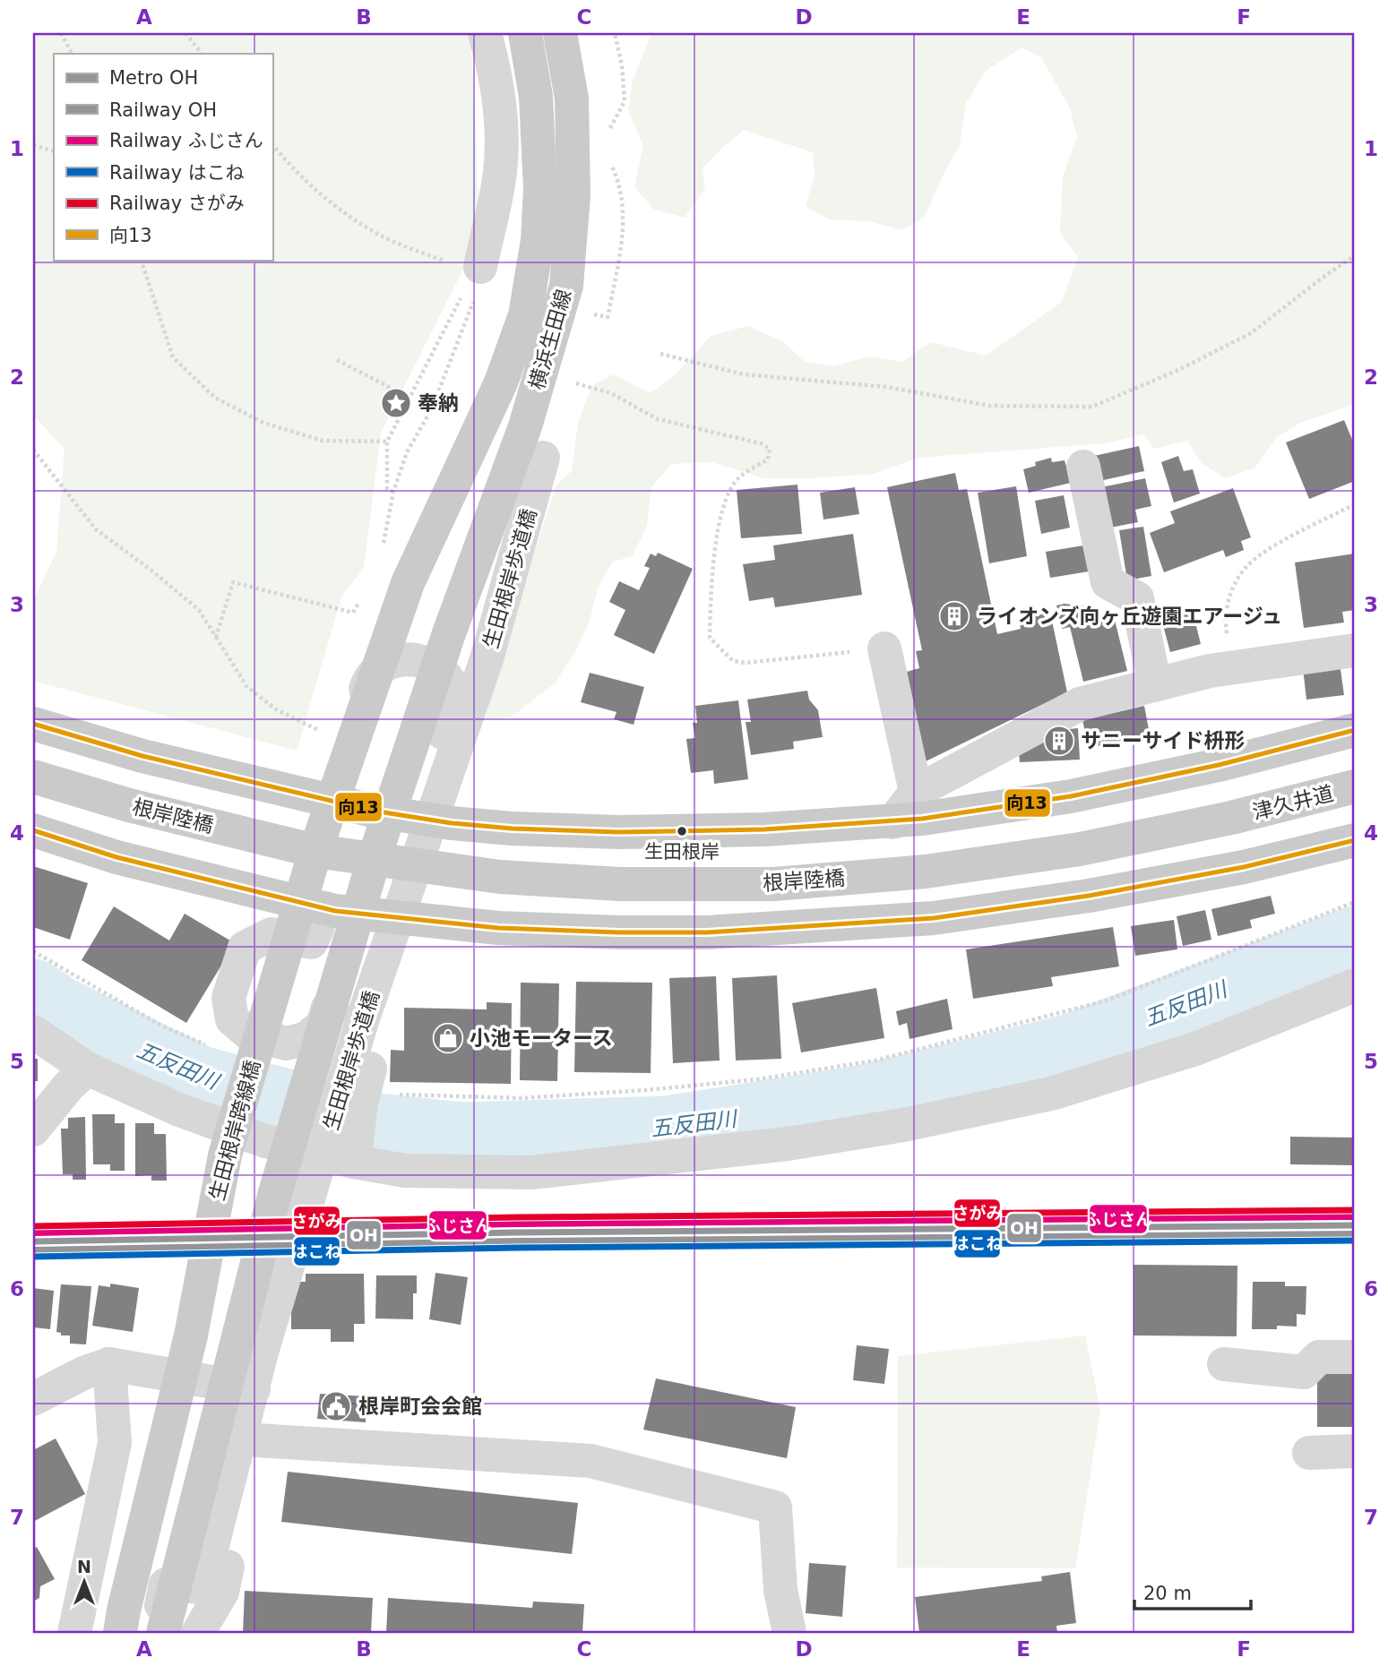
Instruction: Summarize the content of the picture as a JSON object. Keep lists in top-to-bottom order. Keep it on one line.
{"streets":{"main road":["横浜生田線","津久井道","根岸陸橋","生田根岸跨線橋"],"street":["生田根岸歩道橋"]},"crossings":[["横浜生田線","根岸陸橋"],["横浜生田線","生田根岸跨線橋"],["津久井道","根岸陸橋"],["根岸陸橋","生田根岸跨線橋"]],"water":["五反田川"],"places":{"place":["奉納"],"building":["ライオンズ向ヶ丘遊園エアージュ","サニーサイド枡形"],"other":["生田根岸"],"shop":["小池モータース"],"public building":["根岸町会会館"]},"lines":["transit line 向13","rail line さがみ","rail line ふじさん","metro line OH","rail line OH","rail line はこね"],"legend":["Metro OH","Railway OH","Railway ふじさん","Railway はこね","Railway さがみ","向13"],"scale_bar":"20 m","north":"top","grid":{"columns":["A","B","C","D","E","F"],"rows":["1","2","3","4","5","6","7"]}}
